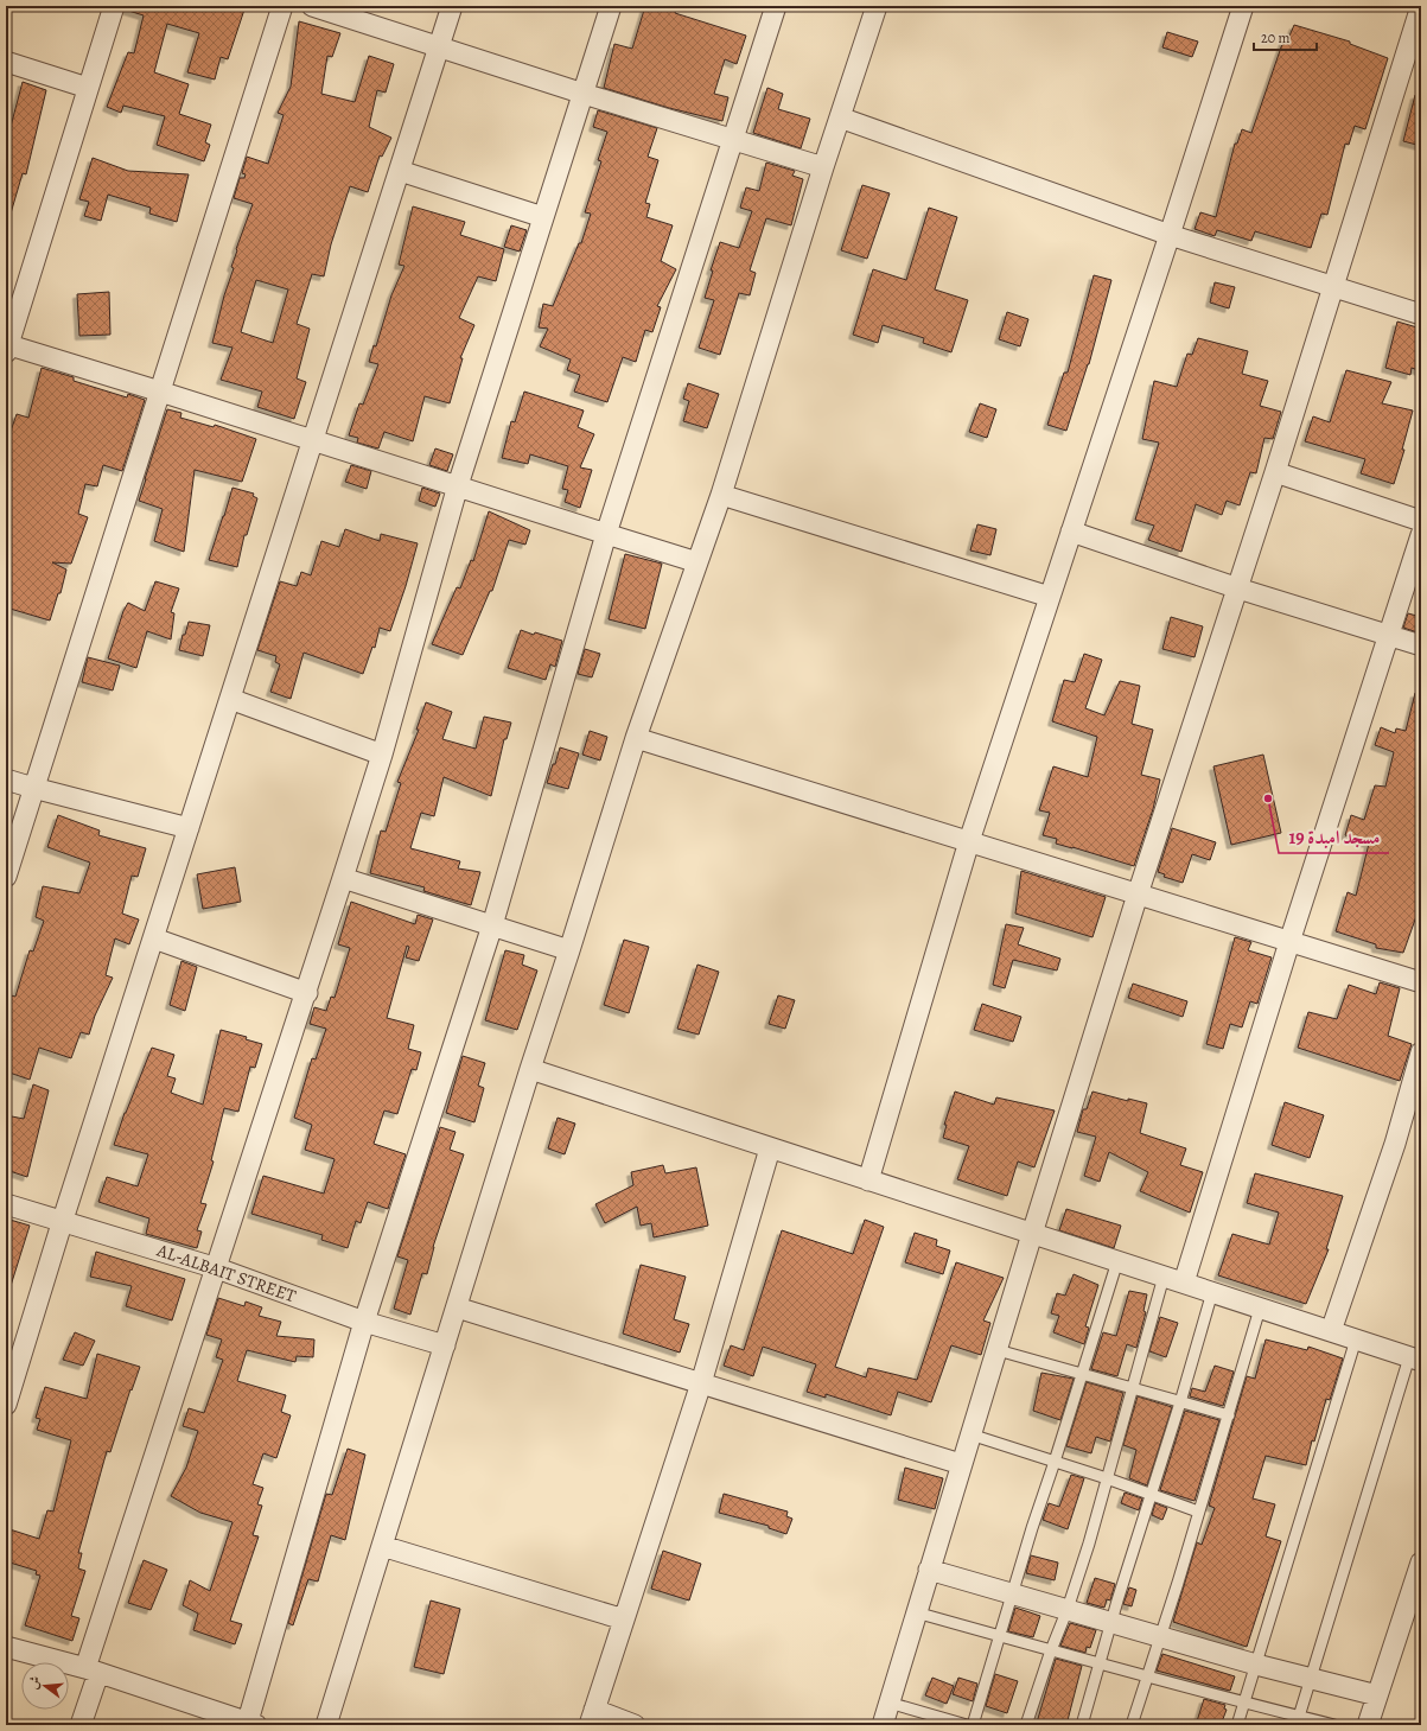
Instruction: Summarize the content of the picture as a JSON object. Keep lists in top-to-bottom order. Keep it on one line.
{"streets":{"street":["AL-ALBAIT STREET"]},"places":["مسجد امبدة 19"],"scale_bar":"20 m","north":"left"}
